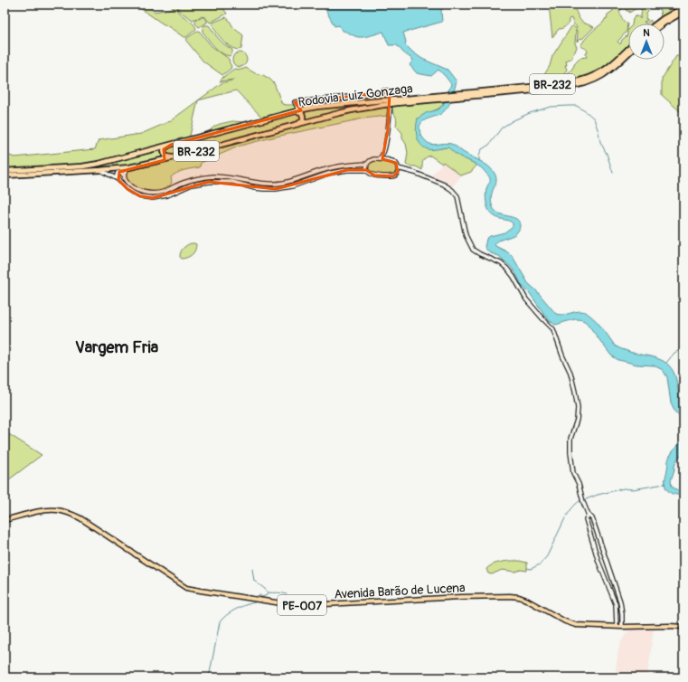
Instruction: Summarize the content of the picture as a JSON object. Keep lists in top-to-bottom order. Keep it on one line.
{"streets":{"highway":["BR-232","Rodovia Luiz Gonzaga"],"main road":["Avenida Barão de Lucena","PE-007"]},"districts":["Vargem Fria"],"north":"top"}
